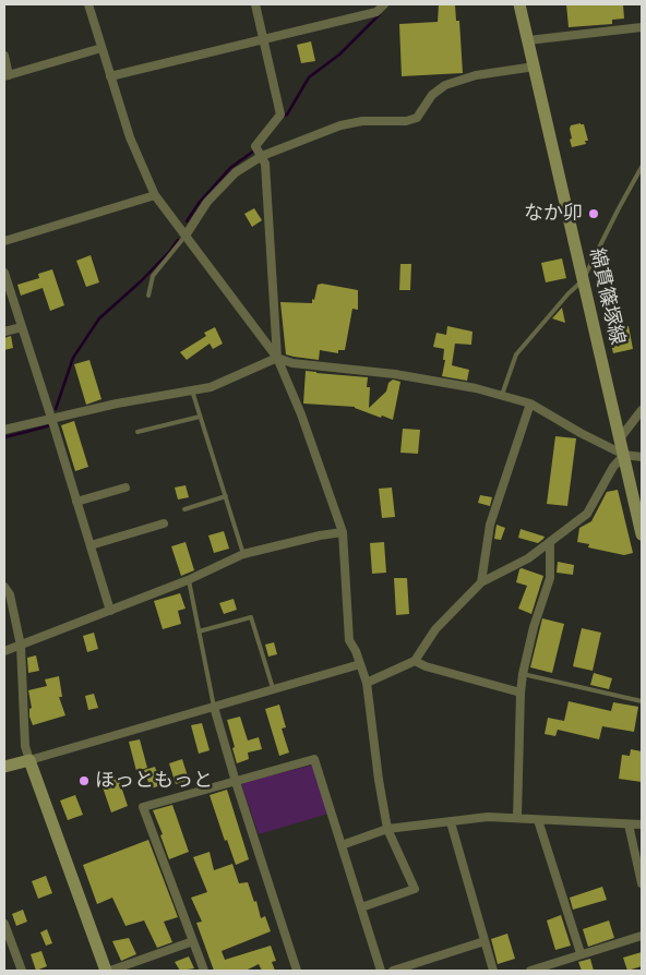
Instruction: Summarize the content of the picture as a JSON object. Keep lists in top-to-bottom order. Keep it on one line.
{"streets":{"main road":["綿貫篠塚線"]},"places":["なか卯","ほっともっと"]}
